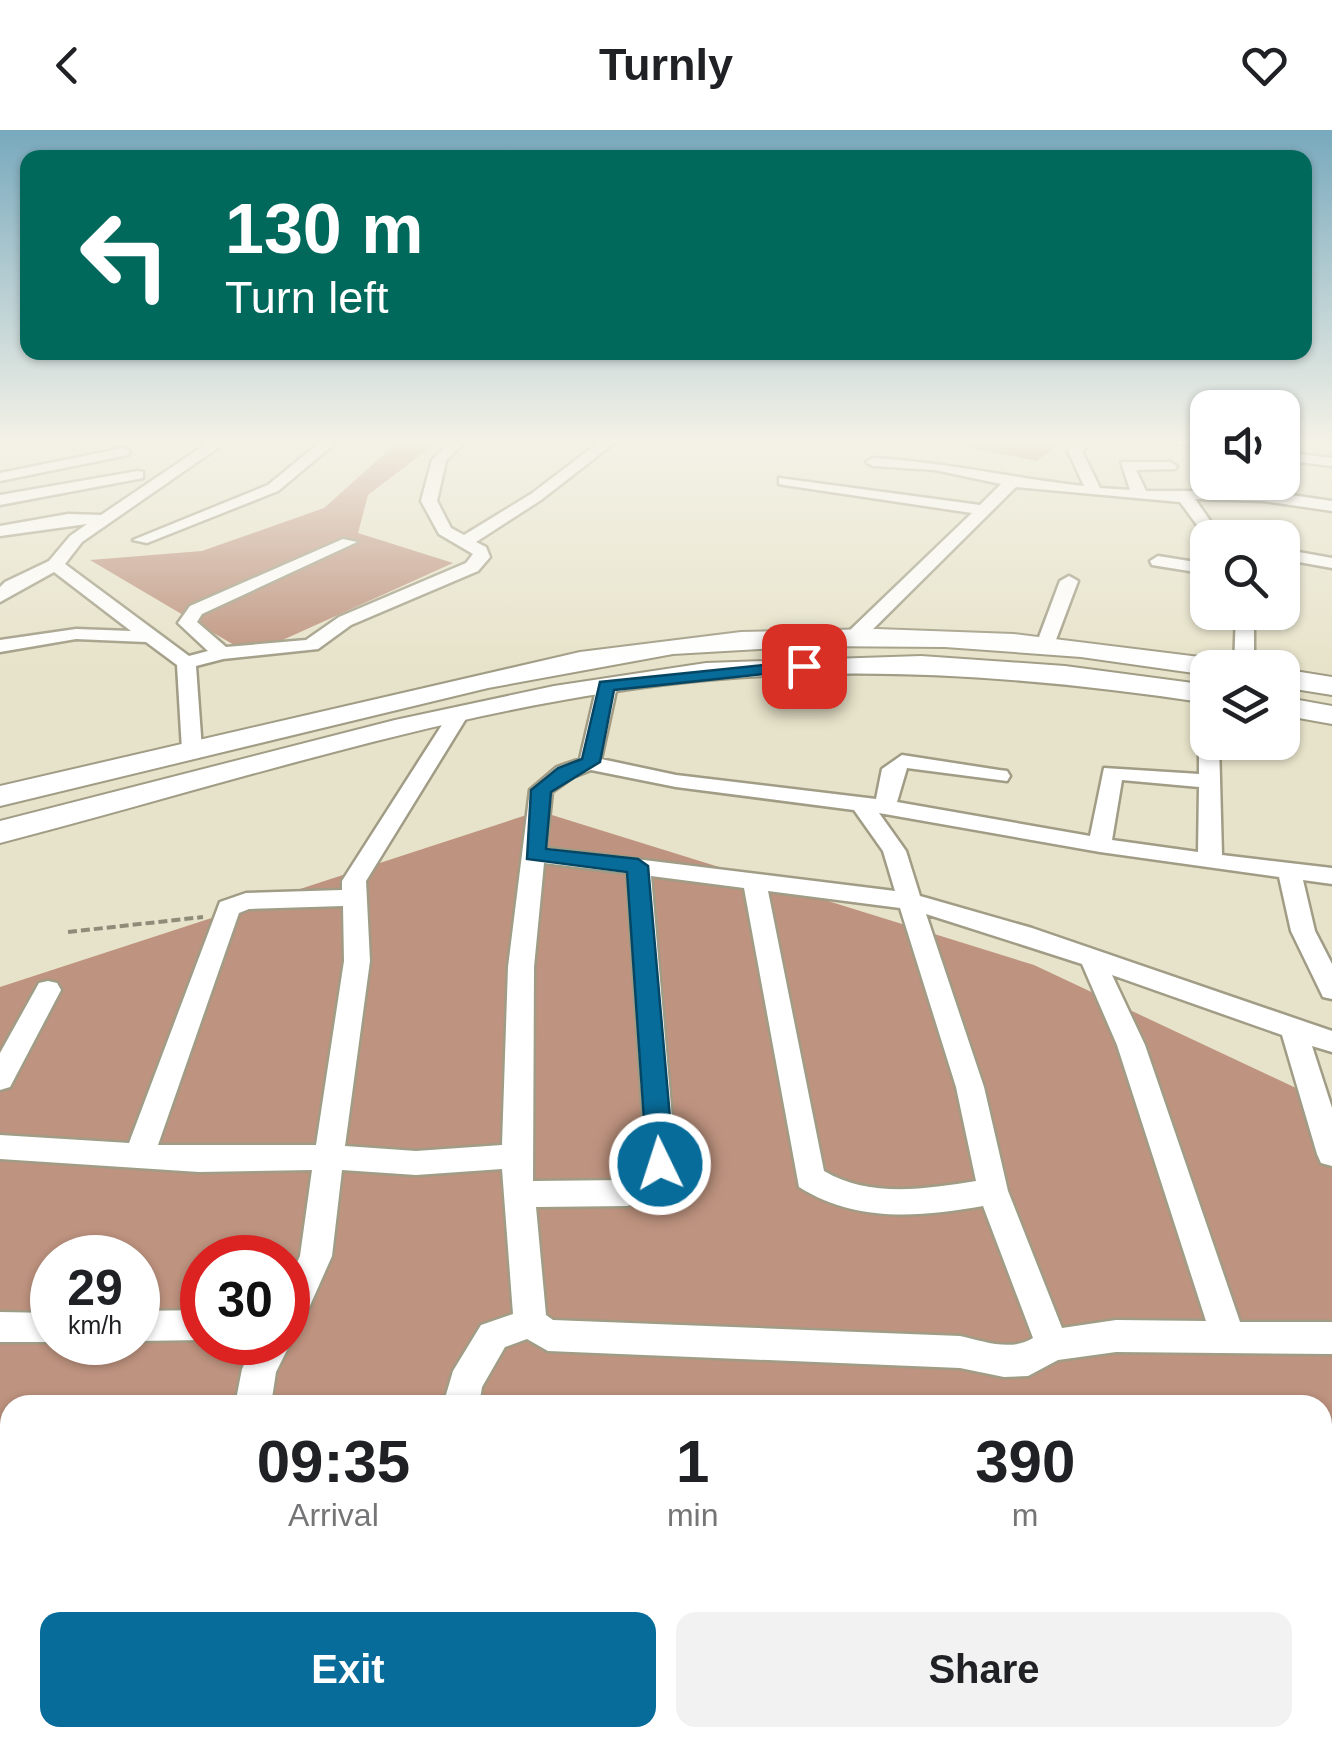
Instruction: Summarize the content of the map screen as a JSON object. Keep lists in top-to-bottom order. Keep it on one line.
{"page":{"header":"Turnly","turn":["130 m","Turn left"],"speed":"29 km/h","limit":"30","eta":["09:35","Arrival","1","min","390","m"],"buttons":["Exit","Share"]}}
